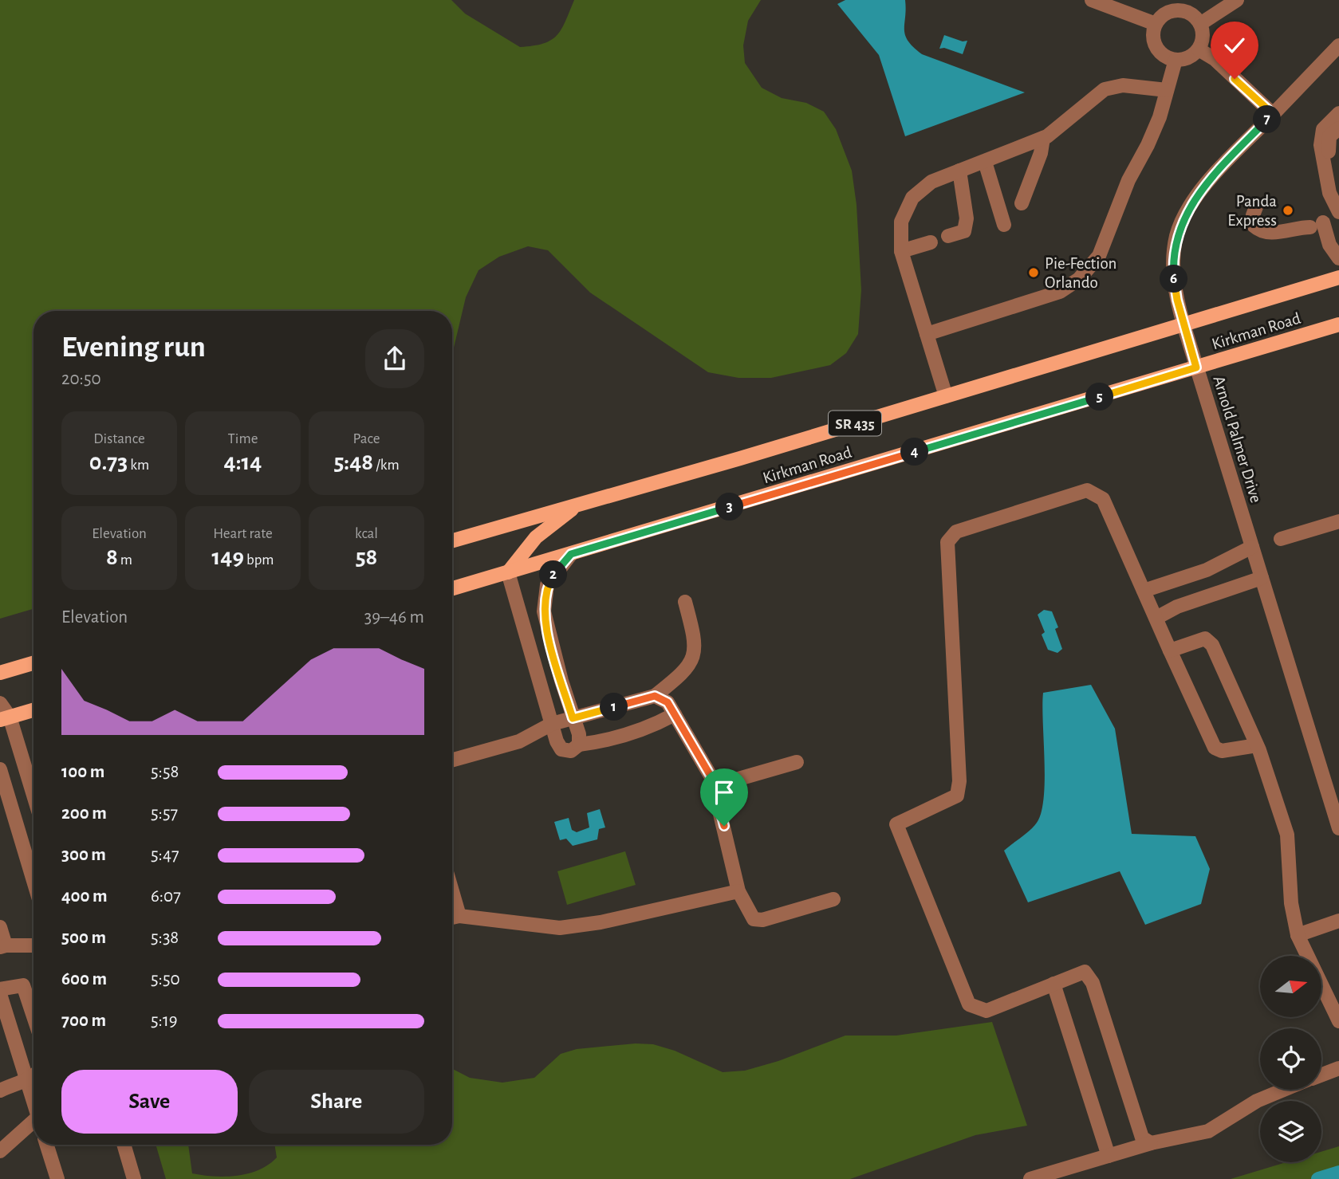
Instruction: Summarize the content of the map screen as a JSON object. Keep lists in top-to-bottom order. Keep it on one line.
{"streets":{"main road":["Kirkman Road","SR 435"],"street":["Arnold Palmer Drive"]},"crossings":[["Kirkman Road","Arnold Palmer Drive"]],"places":["Panda Express","Pie-Fection Orlando"],"north":"right","page":{"pins":["7","6","5","4","3","2","1"],"heading":["Evening run","20:50"],"stats":[["Distance","0.73 km"],["Time","4:14"],["Pace","5:48 /km"],["Elevation","8 m"],["Heart rate","149 bpm"],["kcal","58"]],"chart":["Elevation","39–46 m"],"list":[{"name":"100 m","note":"5:58"},{"name":"200 m","note":"5:57"},{"name":"300 m","note":"5:47"},{"name":"400 m","note":"6:07"},{"name":"500 m","note":"5:38"},{"name":"600 m","note":"5:50"},{"name":"700 m","note":"5:19"}],"buttons":["Save","Share"]}}
